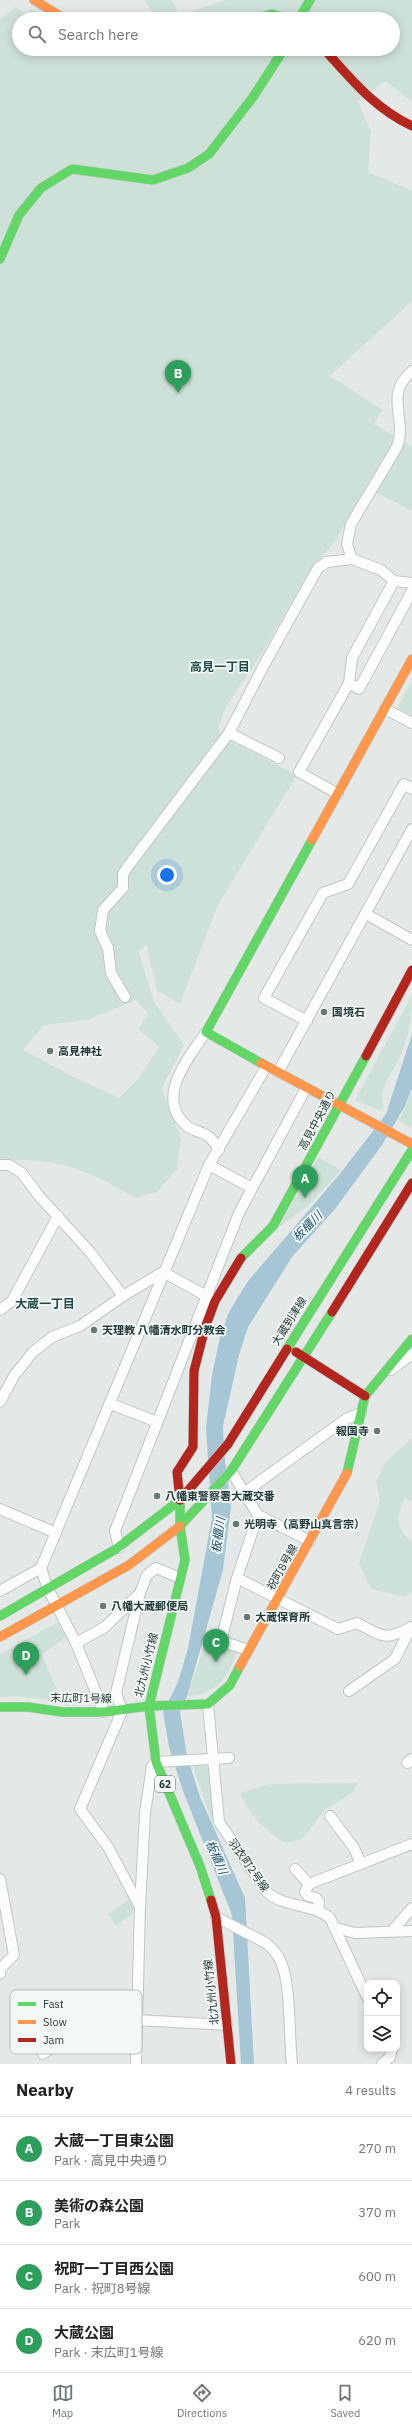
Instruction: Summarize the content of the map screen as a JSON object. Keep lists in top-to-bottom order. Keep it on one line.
{"streets":{"street":["高見中央通り","大蔵到津線","祝町8号線","北九州小竹線","末広町1号線","62","羽衣町2号線"]},"crossings":[["高見中央通り","大蔵到津線"],["高見中央通り","北九州小竹線"],["大蔵到津線","北九州小竹線"],["祝町8号線","末広町1号線"],["祝町8号線","羽衣町2号線"],["北九州小竹線","末広町1号線"],["末広町1号線","羽衣町2号線"]],"districts":["高見一丁目","大蔵一丁目"],"water":["板櫃川"],"places":["国境石","高見神社","天理教 八幡清水町分教会","報国寺","八幡東警察署大蔵交番","光明寺（高野山真言宗）","八幡大蔵郵便局","大蔵保育所"],"legend":["Fast","Slow","Jam"],"page":{"search":"Search here","pins":["B","A","C","D"],"heading":["Nearby","4 results"],"list":[{"mark":"A","name":"大蔵一丁目東公園","note":"Park · 高見中央通り","value":"270 m"},{"mark":"B","name":"美術の森公園","note":"Park","value":"370 m"},{"mark":"C","name":"祝町一丁目西公園","note":"Park · 祝町8号線","value":"600 m"},{"mark":"D","name":"大蔵公園","note":"Park · 末広町1号線","value":"620 m"}],"nav":["Map","Directions","Saved"]}}
